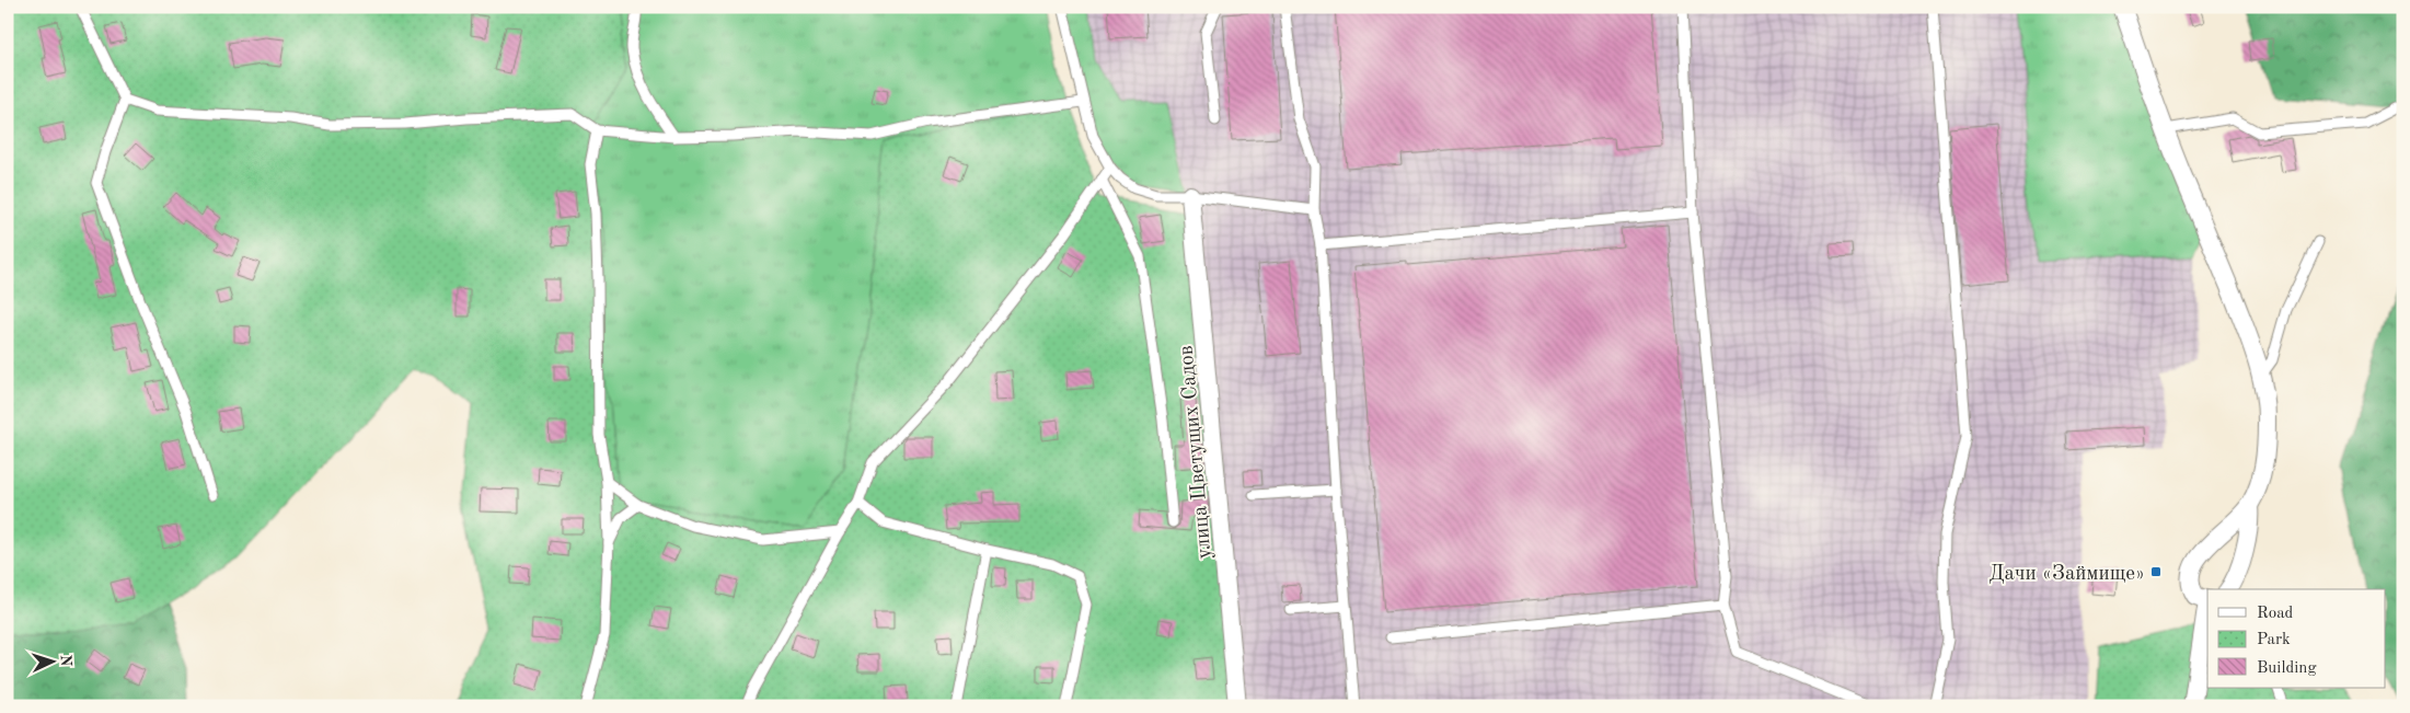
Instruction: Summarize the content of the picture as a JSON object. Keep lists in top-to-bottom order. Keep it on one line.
{"streets":{"street":["улица Цветущих Садов"]},"places":{"transit":["Дачи «Займище»"]},"legend":["Road","Park","Building"],"north":"right"}
